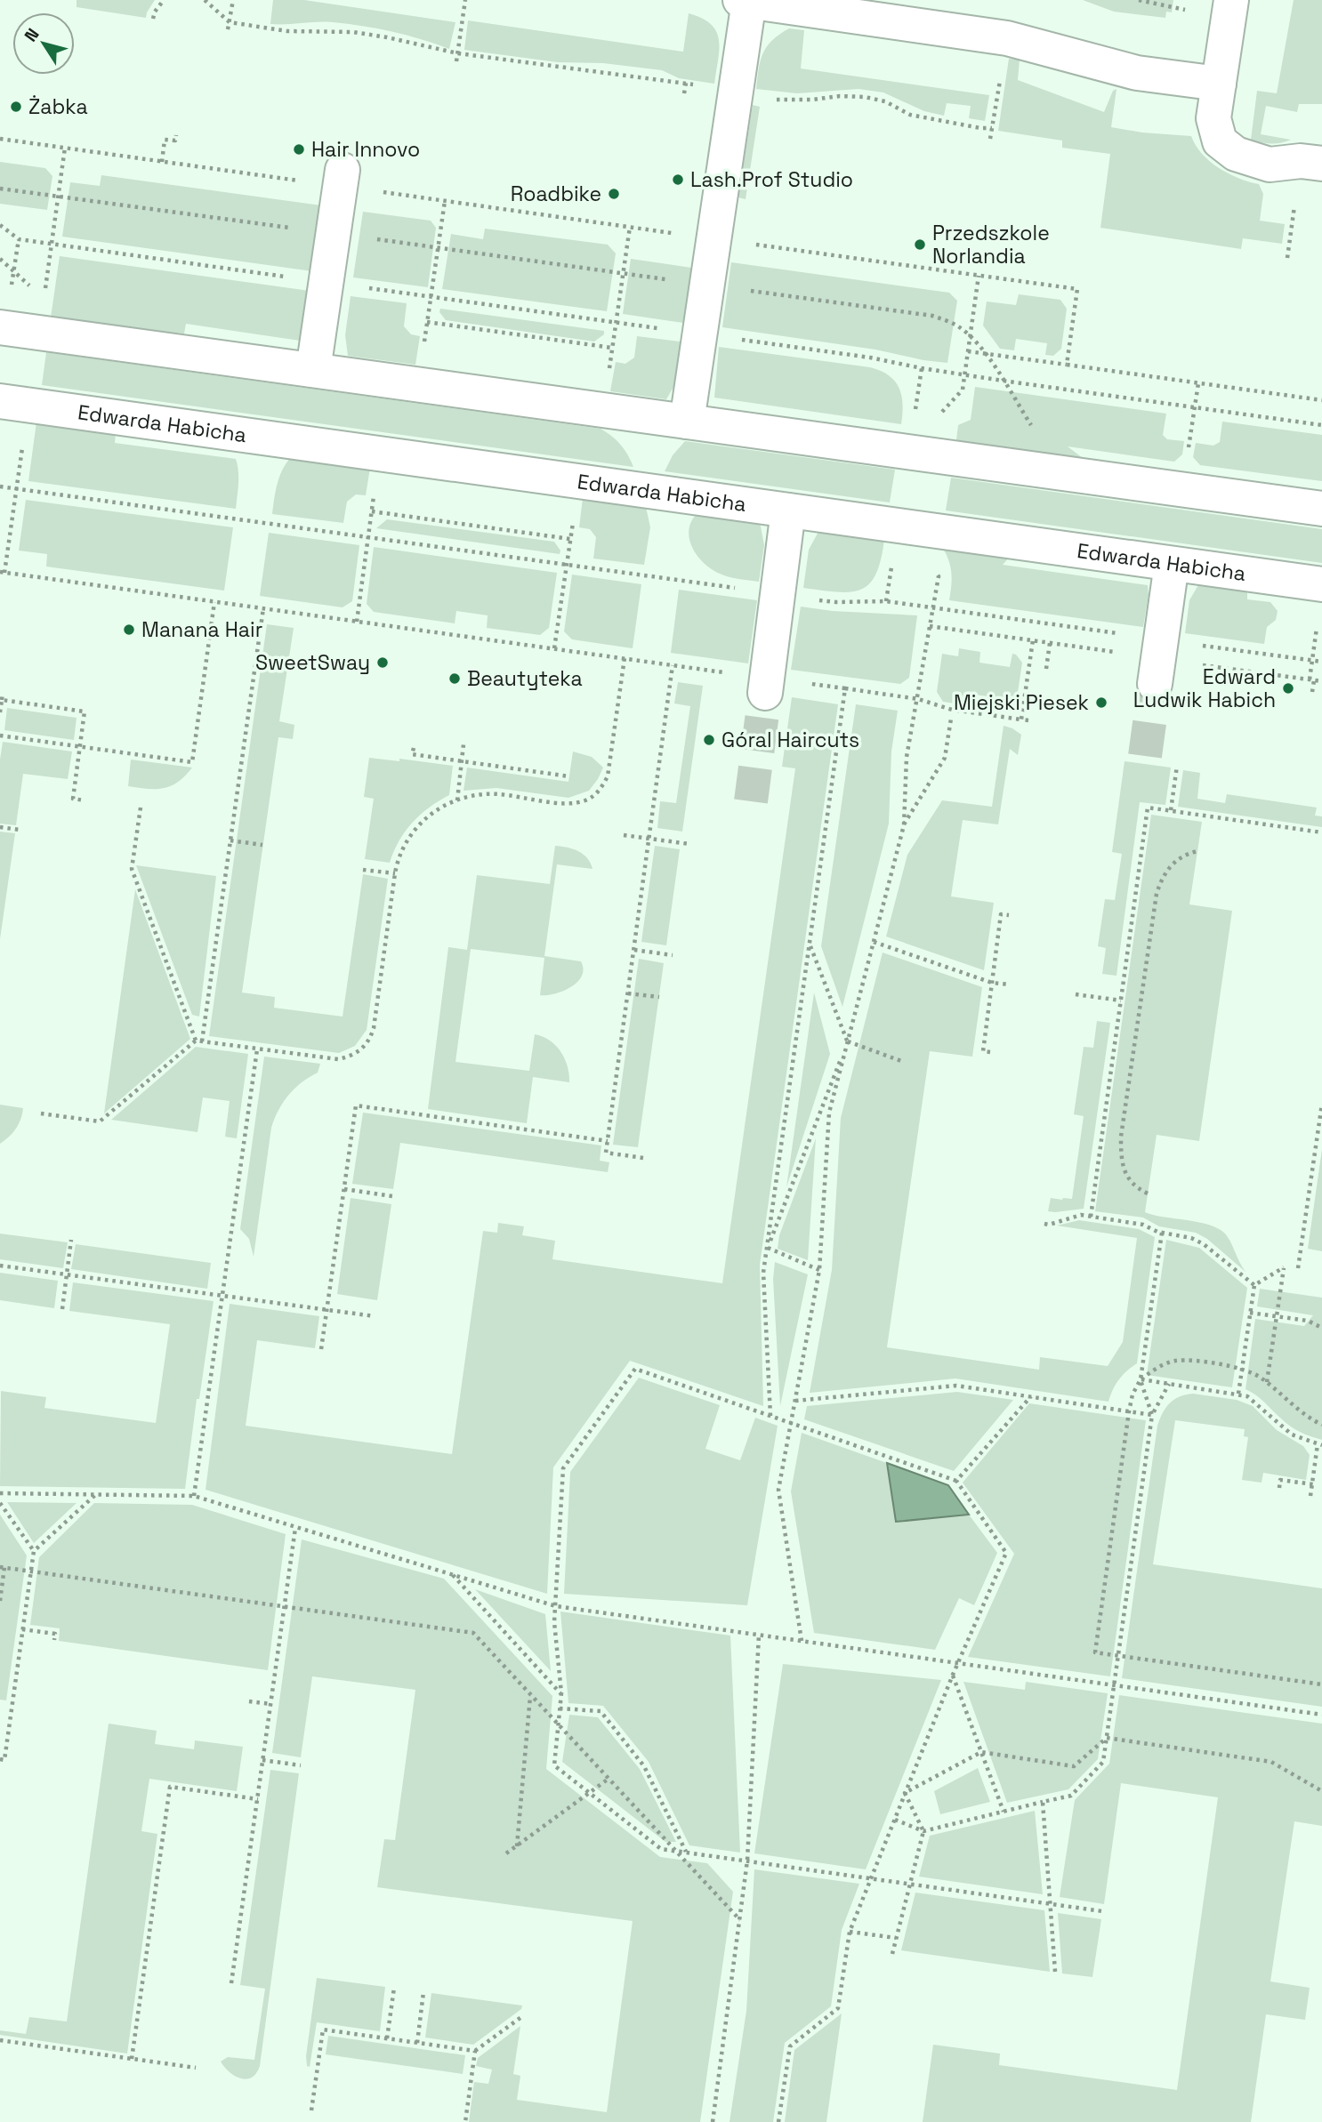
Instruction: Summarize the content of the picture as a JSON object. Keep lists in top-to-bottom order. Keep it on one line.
{"streets":{"street":["Edwarda Habicha"]},"places":["Żabka","Hair Innovo","Lash.Prof Studio","Roadbike","Przedszkole Norlandia","Manana Hair","SweetSway","Beautyteka","Edward Ludwik Habich","Miejski Piesek","Góral Haircuts"],"north":"top left"}
